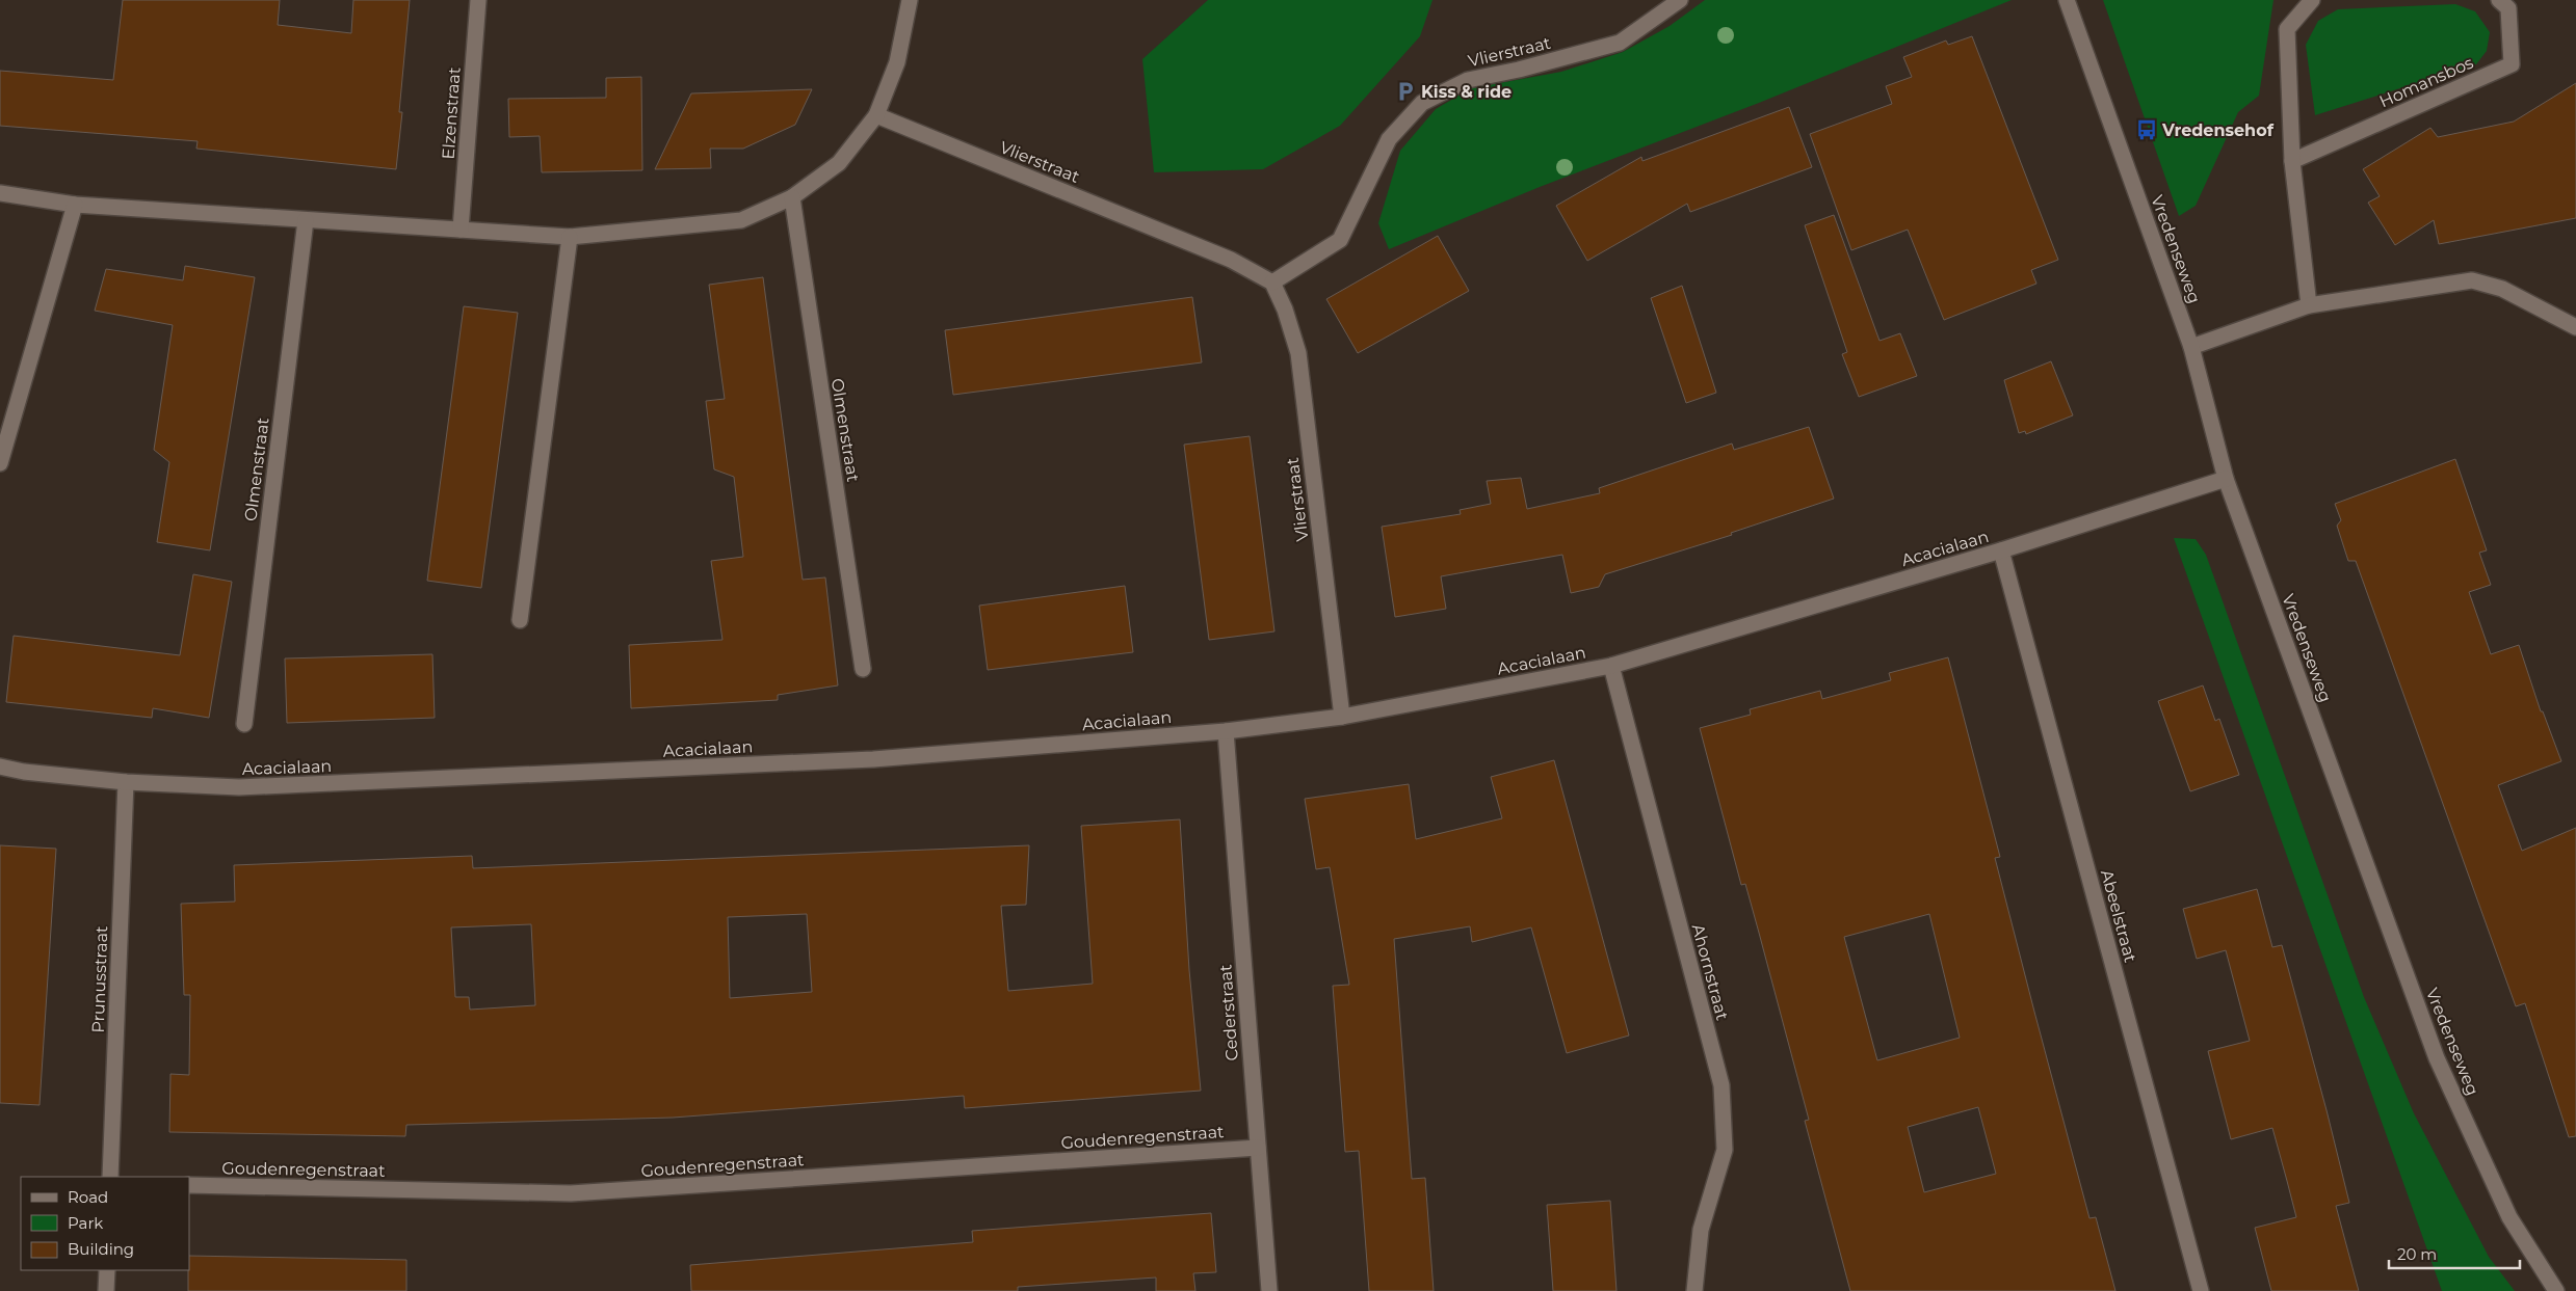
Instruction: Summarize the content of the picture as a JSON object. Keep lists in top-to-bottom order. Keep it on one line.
{"streets":{"street":["Vlierstraat","Homansbos","Elzenstraat","Vredenseweg","Olmenstraat","Acacialaan","Abeelstraat","Ahornstraat","Prunusstraat","Cederstraat","Goudenregenstraat"]},"crossings":[["Vlierstraat","Acacialaan"],["Vredenseweg","Acacialaan"],["Acacialaan","Abeelstraat"],["Acacialaan","Ahornstraat"],["Acacialaan","Prunusstraat"],["Acacialaan","Cederstraat"],["Cederstraat","Goudenregenstraat"]],"places":{"parking":["Kiss & ride"],"bus stop":["Vredensehof"]},"legend":["Road","Park","Building"],"scale_bar":"20 m"}
